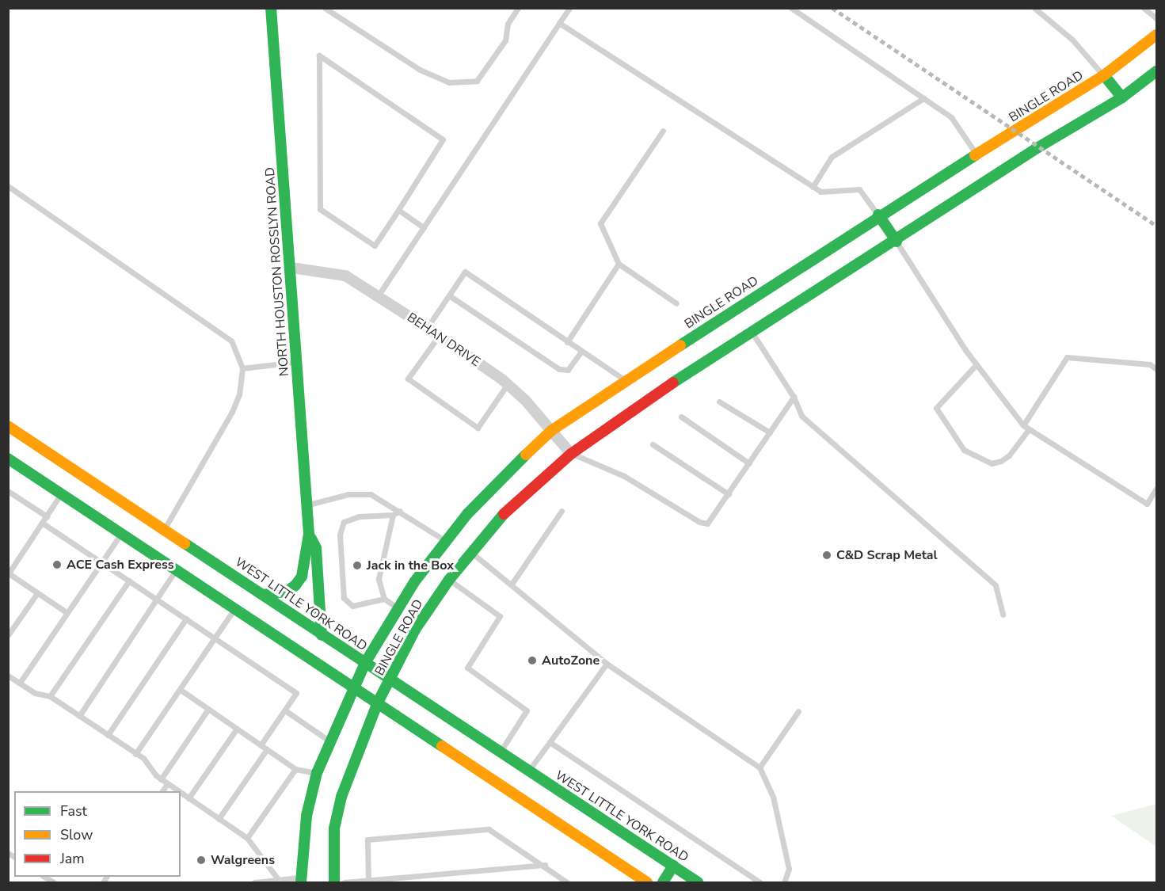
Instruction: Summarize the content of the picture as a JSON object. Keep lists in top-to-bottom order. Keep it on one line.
{"streets":{"main road":["BINGLE ROAD","NORTH HOUSTON ROSSLYN ROAD","WEST LITTLE YORK ROAD"],"street":["BEHAN DRIVE"]},"crossings":[["BINGLE ROAD","BEHAN DRIVE"],["BINGLE ROAD","WEST LITTLE YORK ROAD"],["NORTH HOUSTON ROSSLYN ROAD","BEHAN DRIVE"],["NORTH HOUSTON ROSSLYN ROAD","WEST LITTLE YORK ROAD"]],"places":["C&D Scrap Metal","ACE Cash Express","Jack in the Box","AutoZone","Walgreens"],"legend":["Fast","Slow","Jam"]}
